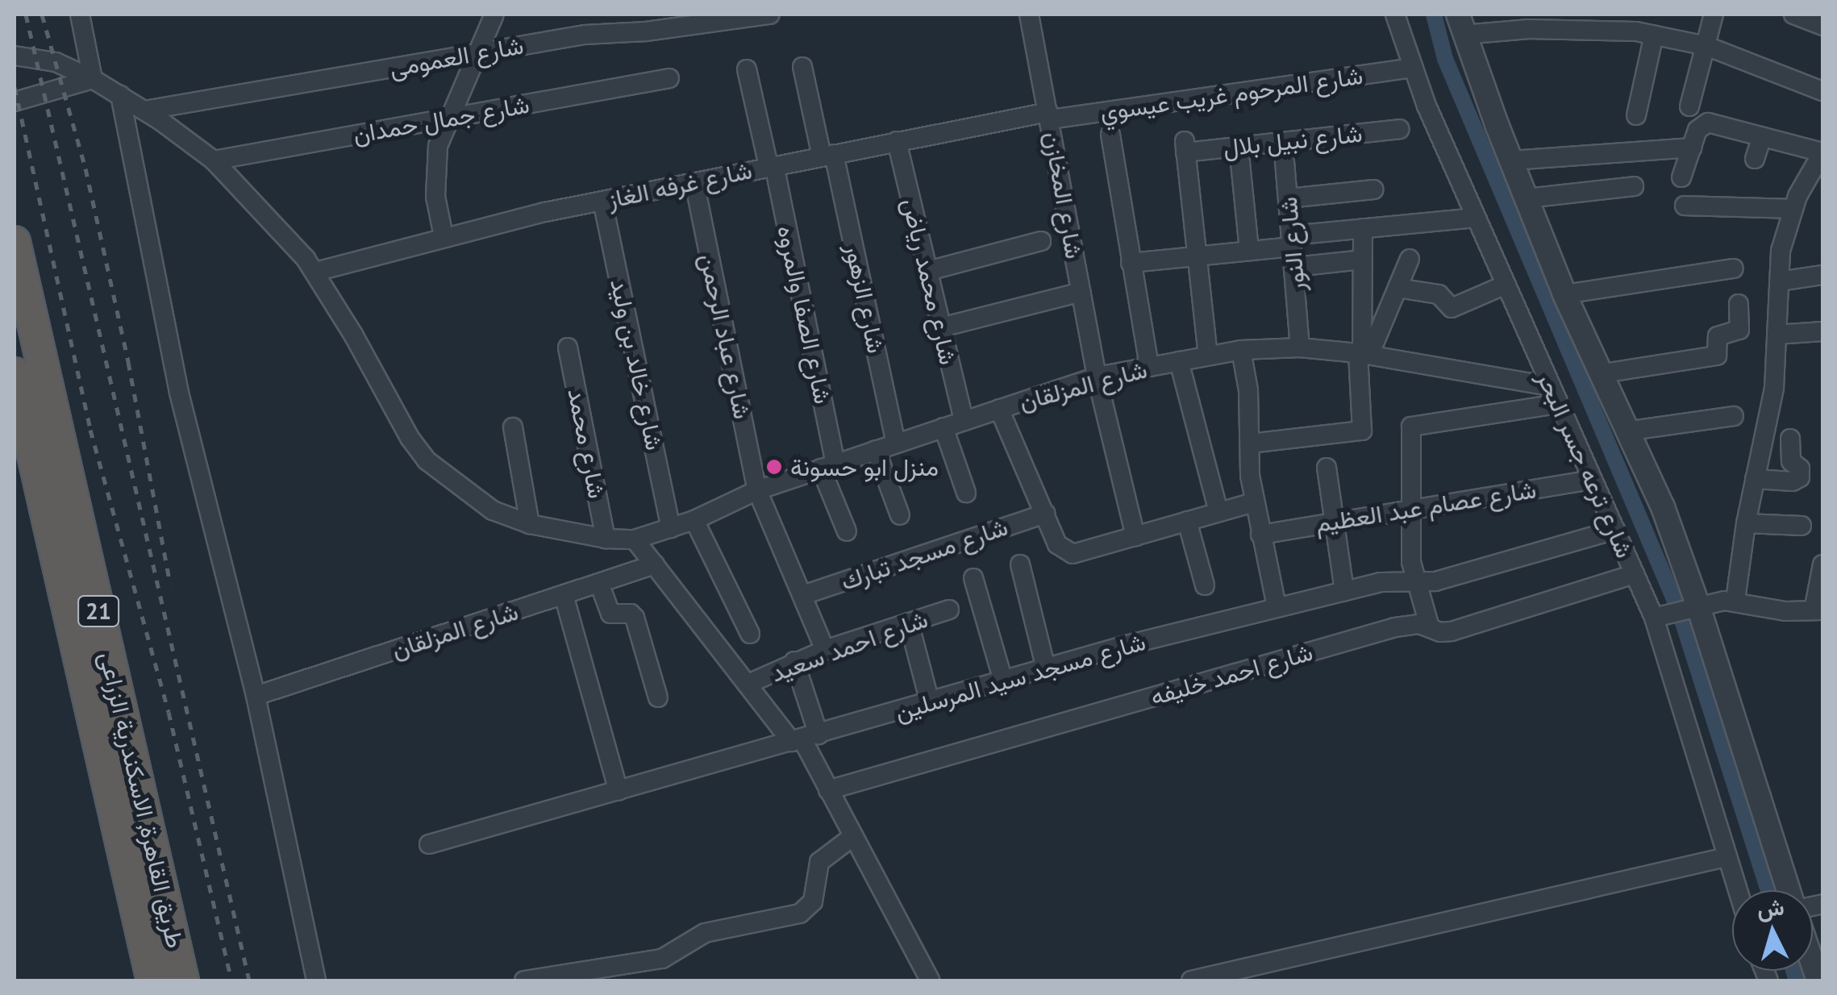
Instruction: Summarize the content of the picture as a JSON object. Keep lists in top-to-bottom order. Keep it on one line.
{"streets":{"highway":["21","طريق القاهرة, الاسكندرية الزراعى"],"street":["شارع العمومى","شارع المرحوم غريب عيسوي","شارع جمال حمدان","شارع نبيل بلال","شارع غرفه الغاز","شارع المخازن","شارع النور","شارع محمد رياض","شارع الزهور","شارع الصفا والمروه","شارع عباد الرحمن","شارع خالد بن وليد","شارع المزلقان","شارع محمد","شارع ترعه جسر البحر","شارع عصام عبد العظيم","شارع مسجد تبارك","شارع احمد سعيد","شارع احمد خليفه","شارع مسجد سيد المرسلين"]},"crossings":[["شارع العمومى","شارع المزلقان"],["شارع المرحوم غريب عيسوي","شارع غرفه الغاز"],["شارع المرحوم غريب عيسوي","شارع المخازن"],["شارع المرحوم غريب عيسوي","شارع ترعه جسر البحر"],["شارع جمال حمدان","شارع المزلقان"],["شارع نبيل بلال","شارع النور"],["شارع غرفه الغاز","شارع المخازن"],["شارع غرفه الغاز","شارع محمد رياض"],["شارع غرفه الغاز","شارع الزهور"],["شارع غرفه الغاز","شارع الصفا والمروه"],["شارع غرفه الغاز","شارع عباد الرحمن"],["شارع غرفه الغاز","شارع خالد بن وليد"],["شارع غرفه الغاز","شارع المزلقان"],["شارع المخازن","شارع المزلقان"],["شارع النور","شارع المزلقان"],["شارع محمد رياض","شارع المزلقان"],["شارع الزهور","شارع المزلقان"],["شارع الصفا والمروه","شارع المزلقان"],["شارع عباد الرحمن","شارع المزلقان"],["شارع عباد الرحمن","شارع مسجد تبارك"],["شارع عباد الرحمن","شارع احمد سعيد"],["شارع خالد بن وليد","شارع المزلقان"],["شارع المزلقان","شارع محمد"],["شارع المزلقان","شارع ترعه جسر البحر"],["شارع ترعه جسر البحر","شارع عصام عبد العظيم"],["شارع ترعه جسر البحر","شارع احمد خليفه"],["شارع ترعه جسر البحر","شارع مسجد سيد المرسلين"]],"places":["منزل ابو حسونة"],"north":"top"}
